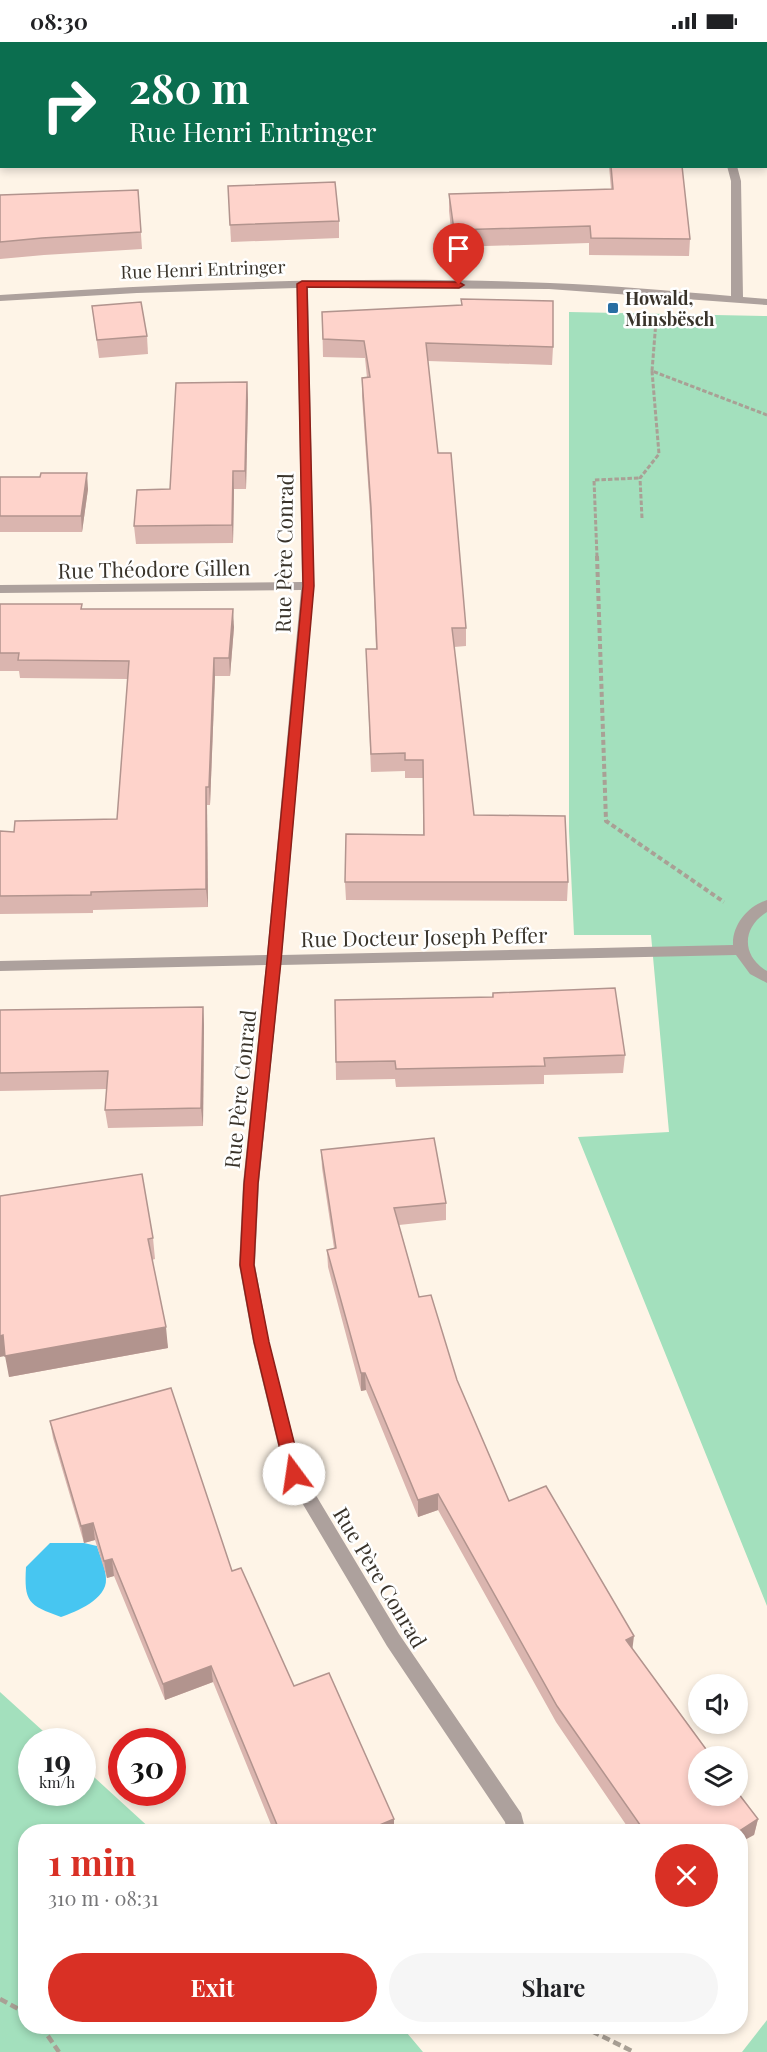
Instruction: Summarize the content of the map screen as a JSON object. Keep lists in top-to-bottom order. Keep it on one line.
{"streets":{"street":["Rue Henri Entringer","Rue Père Conrad","Rue Théodore Gillen","Rue Docteur Joseph Peffer"]},"crossings":[["Rue Henri Entringer","Rue Père Conrad"],["Rue Père Conrad","Rue Théodore Gillen"],["Rue Père Conrad","Rue Docteur Joseph Peffer"]],"places":{"transit":["Howald, Minsbësch"]},"page":{"status":"08:30","turn":["280 m","Rue Henri Entringer"],"speed":"19 km/h","limit":"30","heading":["1 min","310 m · 08:31"],"buttons":["Exit","Share"]}}
